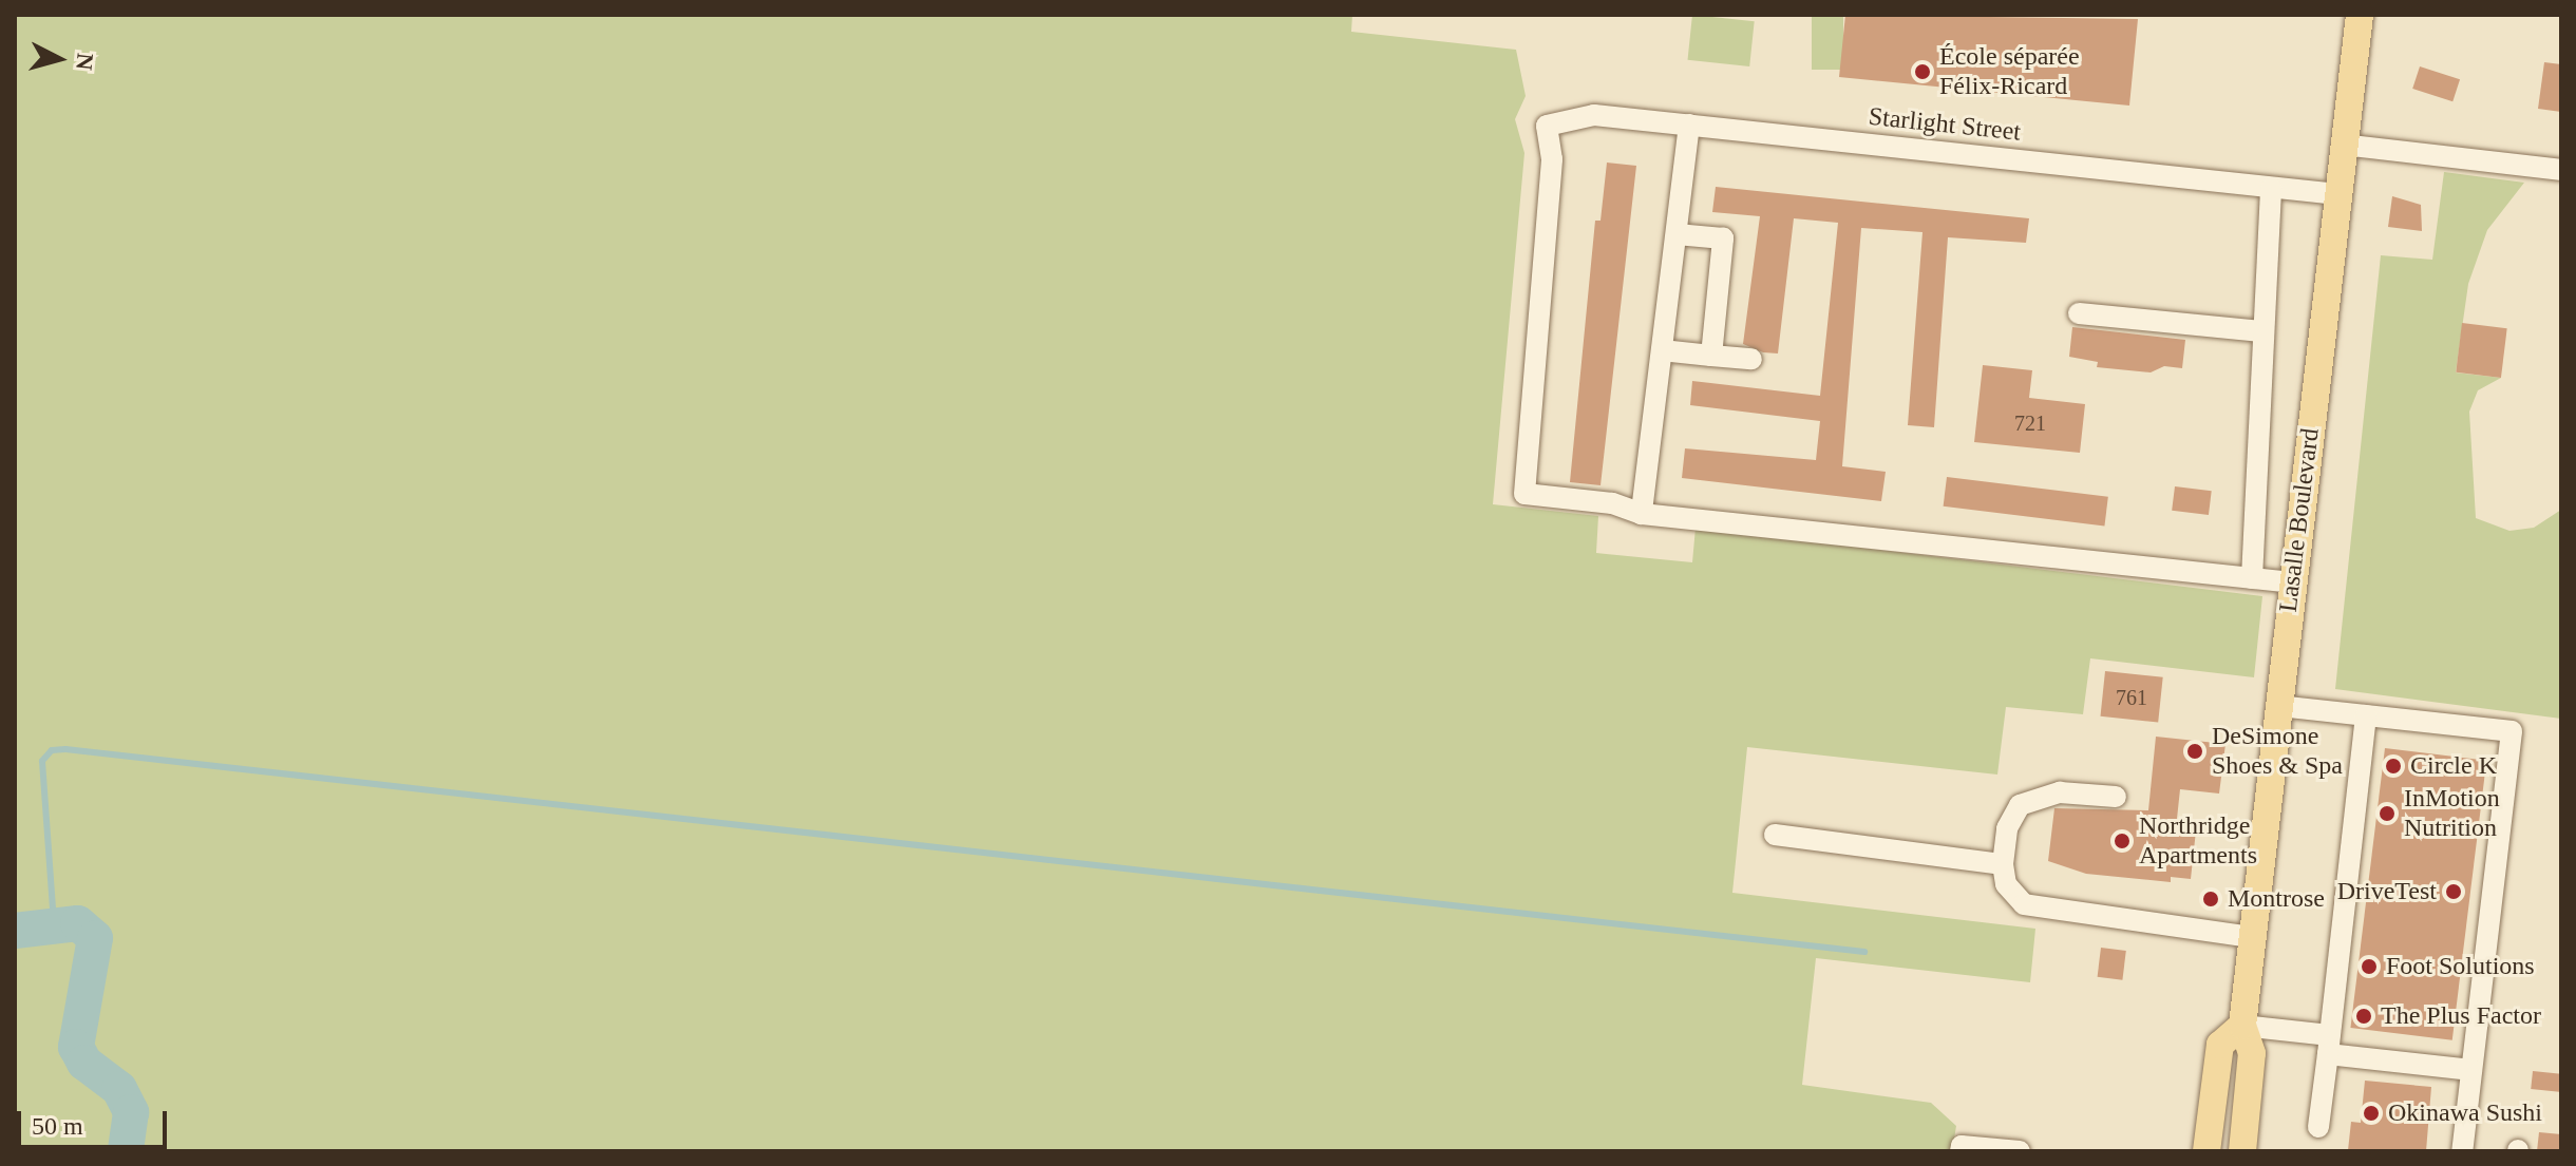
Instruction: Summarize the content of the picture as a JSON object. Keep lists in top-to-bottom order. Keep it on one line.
{"streets":{"main road":["Lasalle Boulevard"],"street":["Starlight Street"]},"crossings":[["Starlight Street","Lasalle Boulevard"]],"places":["École séparée Félix-Ricard","DeSimone Shoes & Spa","Circle K","InMotion Nutrition","Northridge Apartments","DriveTest","Montrose","Foot Solutions","The Plus Factor","Okinawa Sushi"],"house_numbers":["721","761"],"scale_bar":"50 m","north":"right"}
